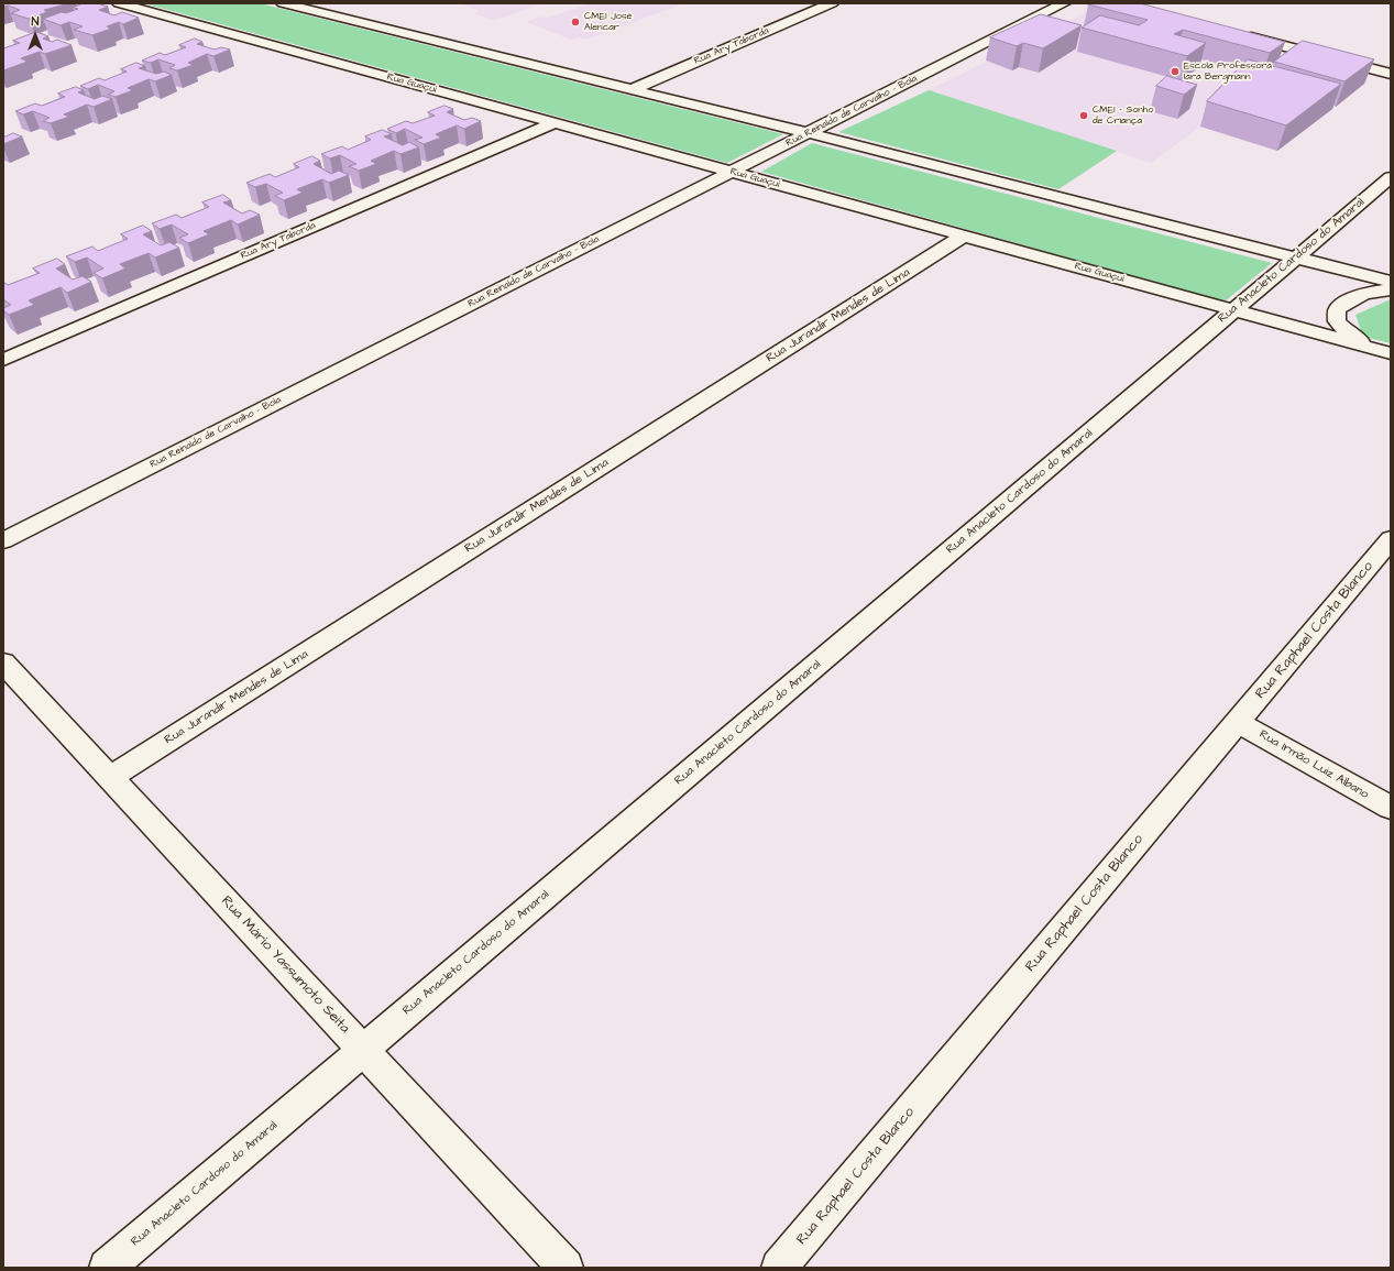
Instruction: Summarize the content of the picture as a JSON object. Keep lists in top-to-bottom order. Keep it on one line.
{"streets":{"street":["Rua Ary Taborda","Rua Guaçuí","Rua Reinaldo de Carvalho - Bola","Rua Anacleto Cardoso do Amaral","Rua Jurandir Mendes de Lima","Rua Raphael Costa Blanco","Rua Irmão Luiz Albano","Rua Mário Yassumoto Seita"]},"crossings":[["Rua Ary Taborda","Rua Guaçuí"],["Rua Guaçuí","Rua Reinaldo de Carvalho - Bola"],["Rua Guaçuí","Rua Anacleto Cardoso do Amaral"],["Rua Guaçuí","Rua Jurandir Mendes de Lima"],["Rua Anacleto Cardoso do Amaral","Rua Mário Yassumoto Seita"],["Rua Jurandir Mendes de Lima","Rua Mário Yassumoto Seita"],["Rua Raphael Costa Blanco","Rua Irmão Luiz Albano"]],"places":["CMEI José Alencar","Escola Professora Iara Bergmann","CMEI - Sonho de Criança"],"north":"top"}
